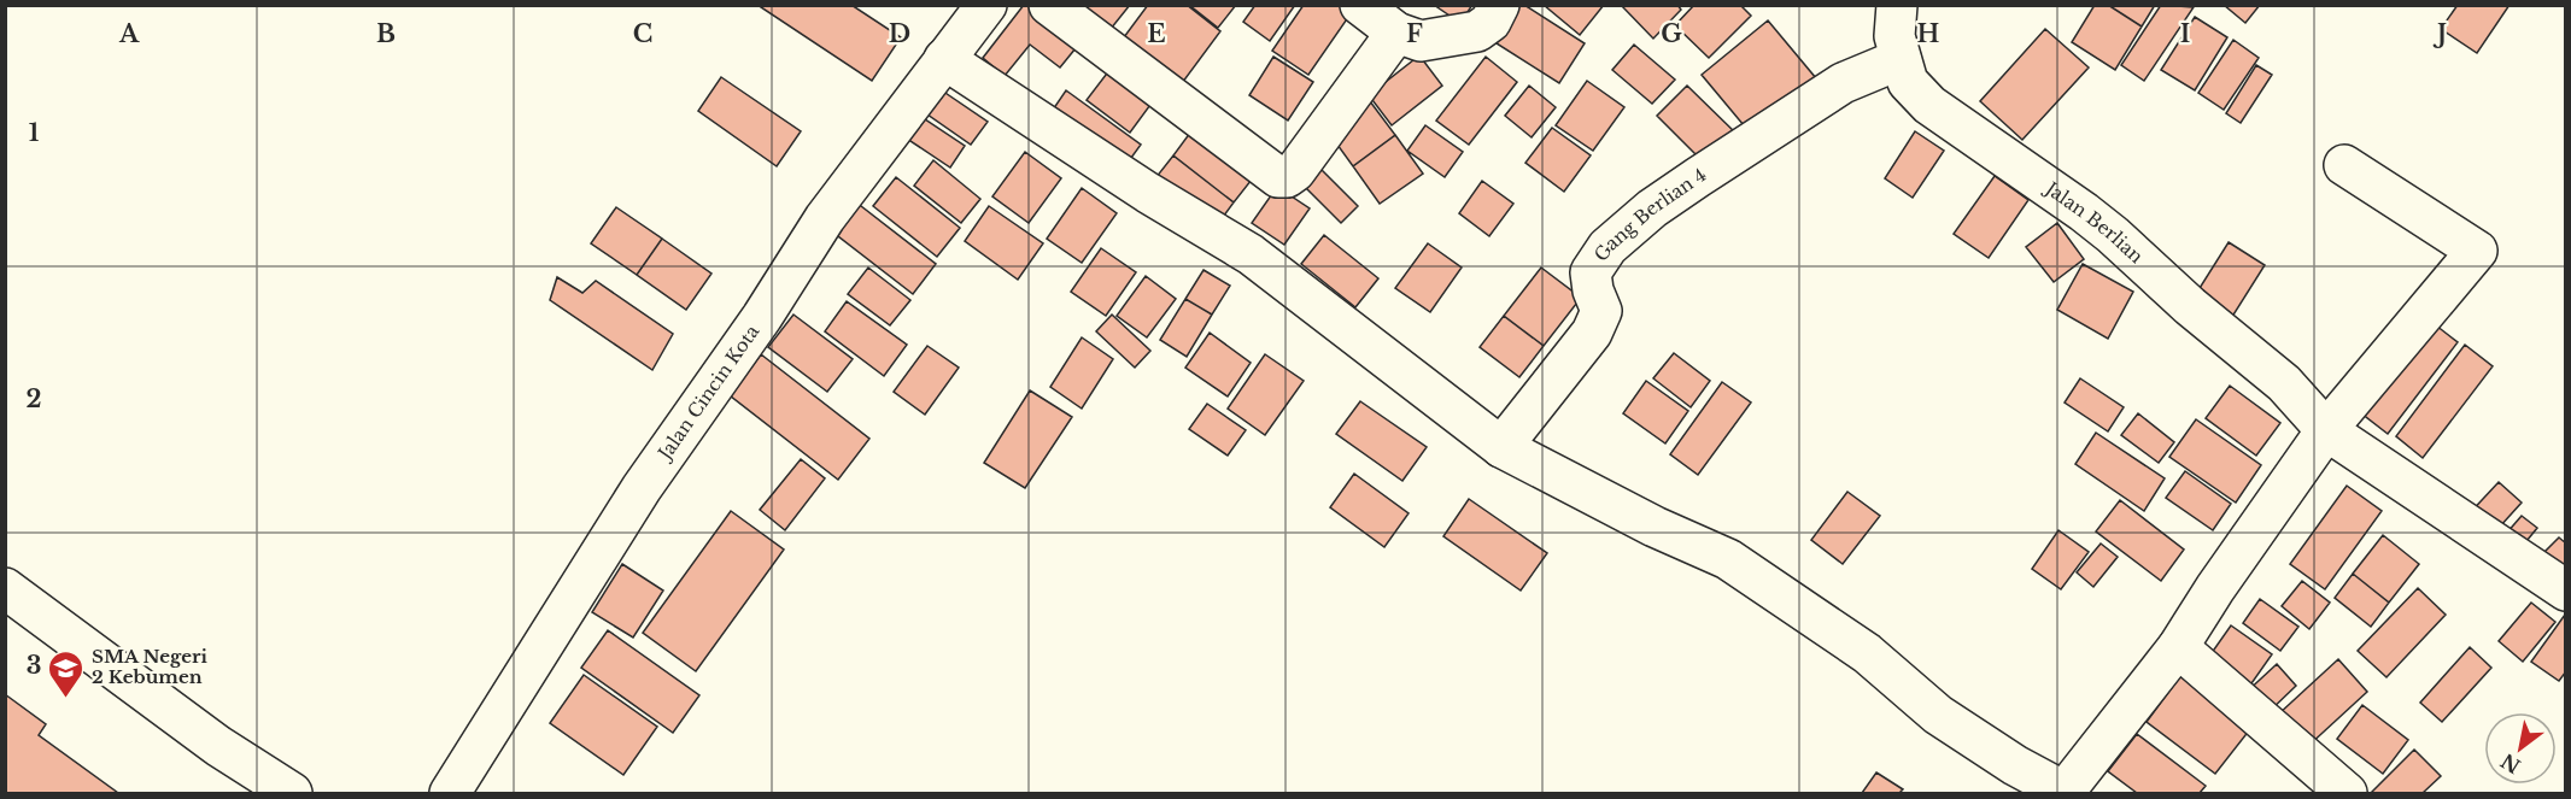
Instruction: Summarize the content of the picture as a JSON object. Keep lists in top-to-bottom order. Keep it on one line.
{"streets":{"street":["Gang Berlian 4","Jalan Berlian","Jalan Cincin Kota"]},"crossings":[["Gang Berlian 4","Jalan Berlian"]],"places":{"school or university":["SMA Negeri 2 Kebumen"]},"north":"bottom left","grid":{"columns":["A","B","C","D","E","F","G","H","I","J"],"rows":["1","2","3"]}}
